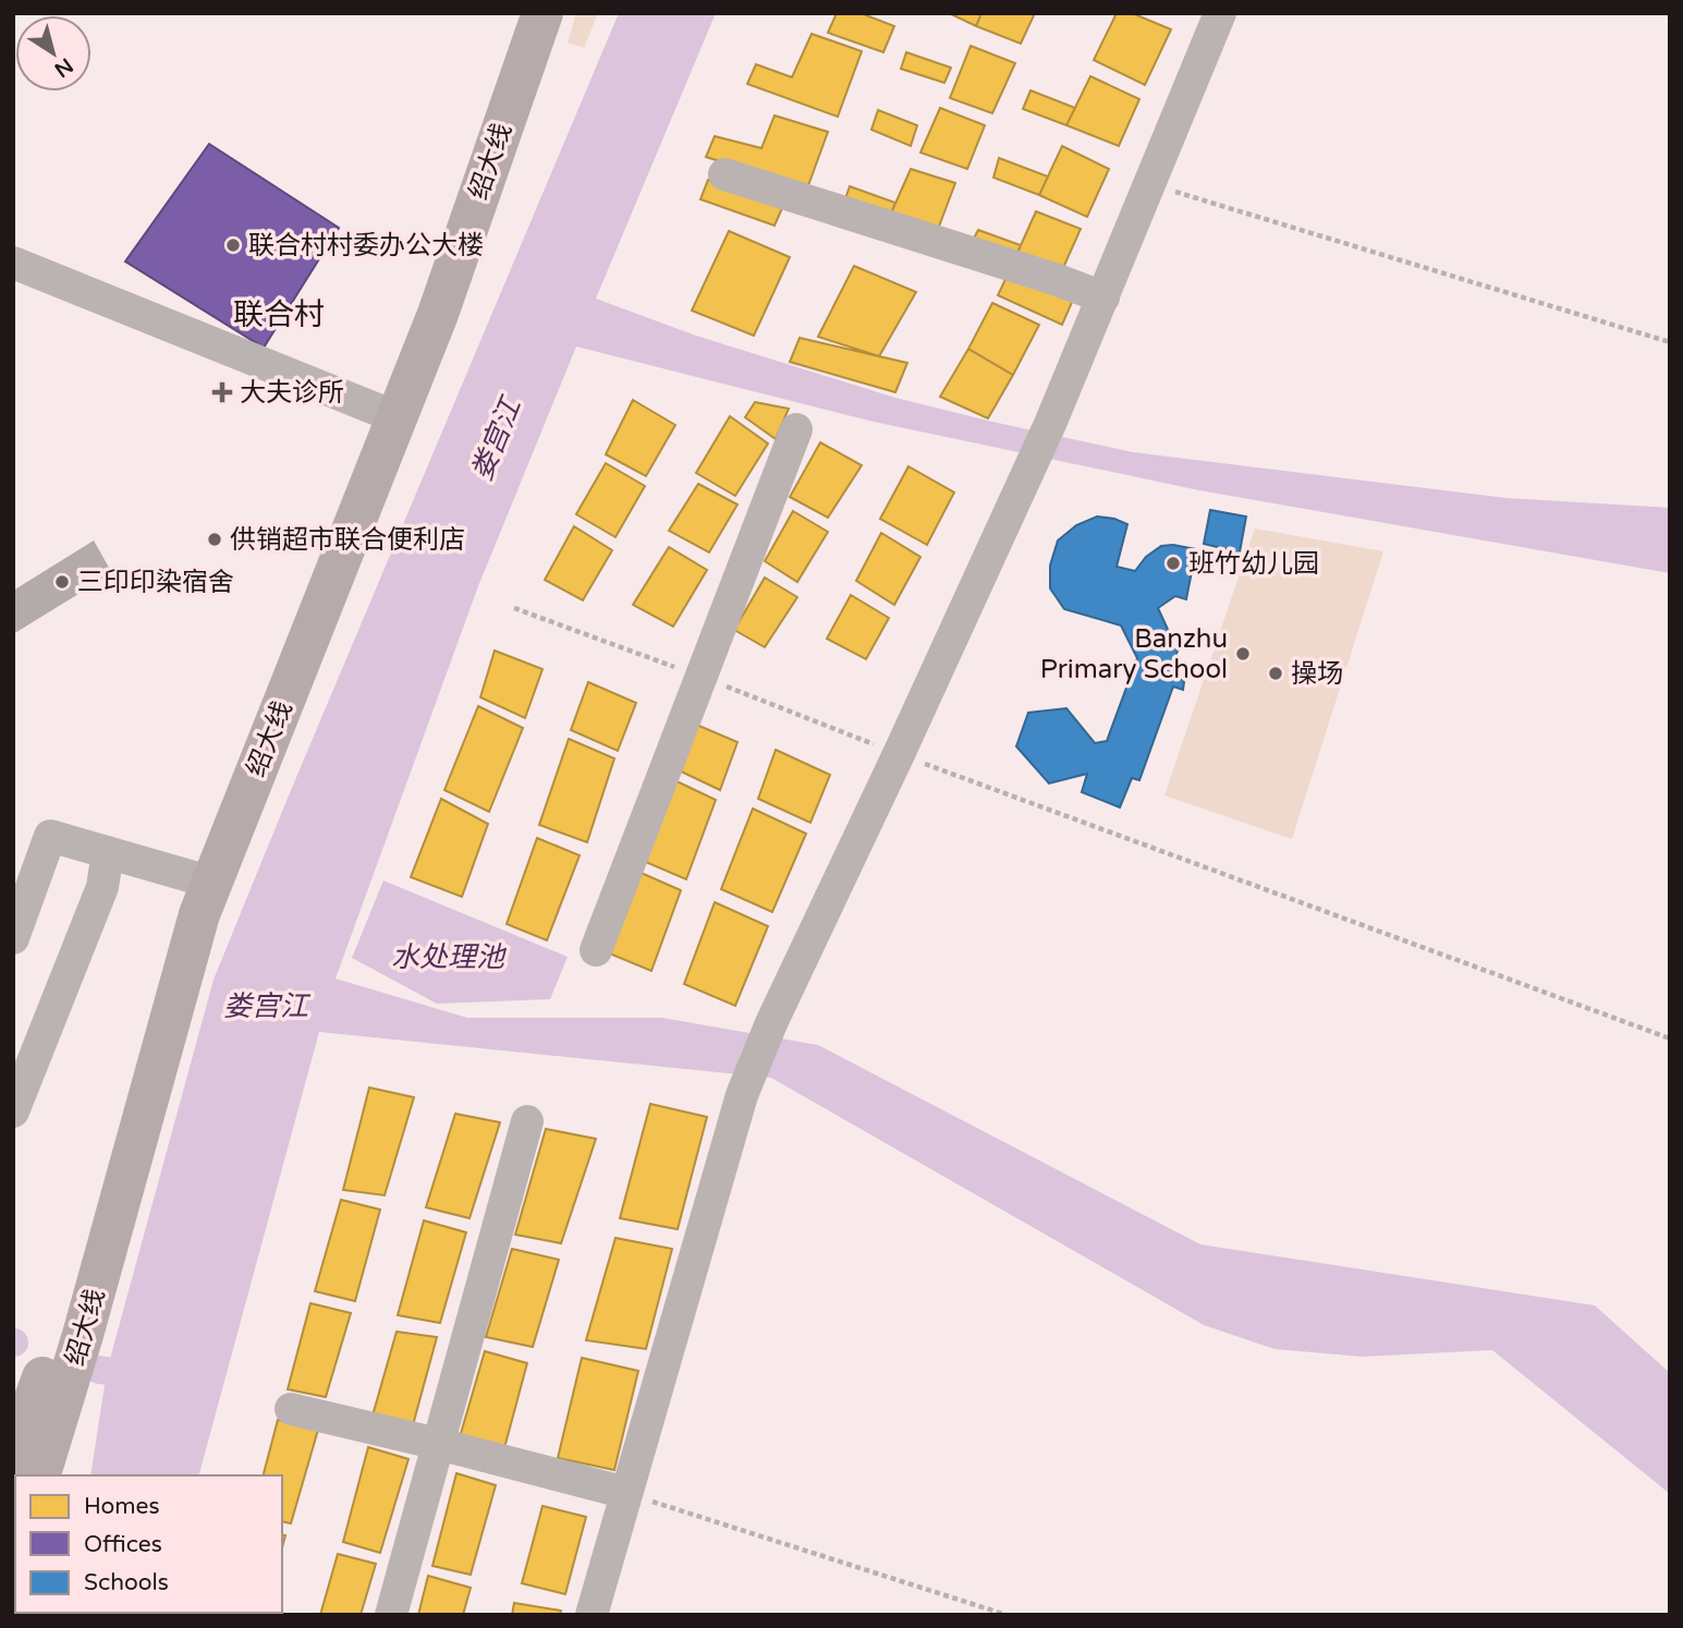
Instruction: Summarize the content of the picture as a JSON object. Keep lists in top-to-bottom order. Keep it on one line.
{"streets":{"main road":["绍大线"]},"districts":["联合村"],"water":["娄宫江","水处理池"],"places":{"other":["联合村村委办公大楼","供销超市联合便利店","班竹幼儿园","三印印染宿舍","Banzhu Primary School","操场"],"health":["大夫诊所"]},"legend":["Homes","Offices","Schools"],"north":"bottom right"}
